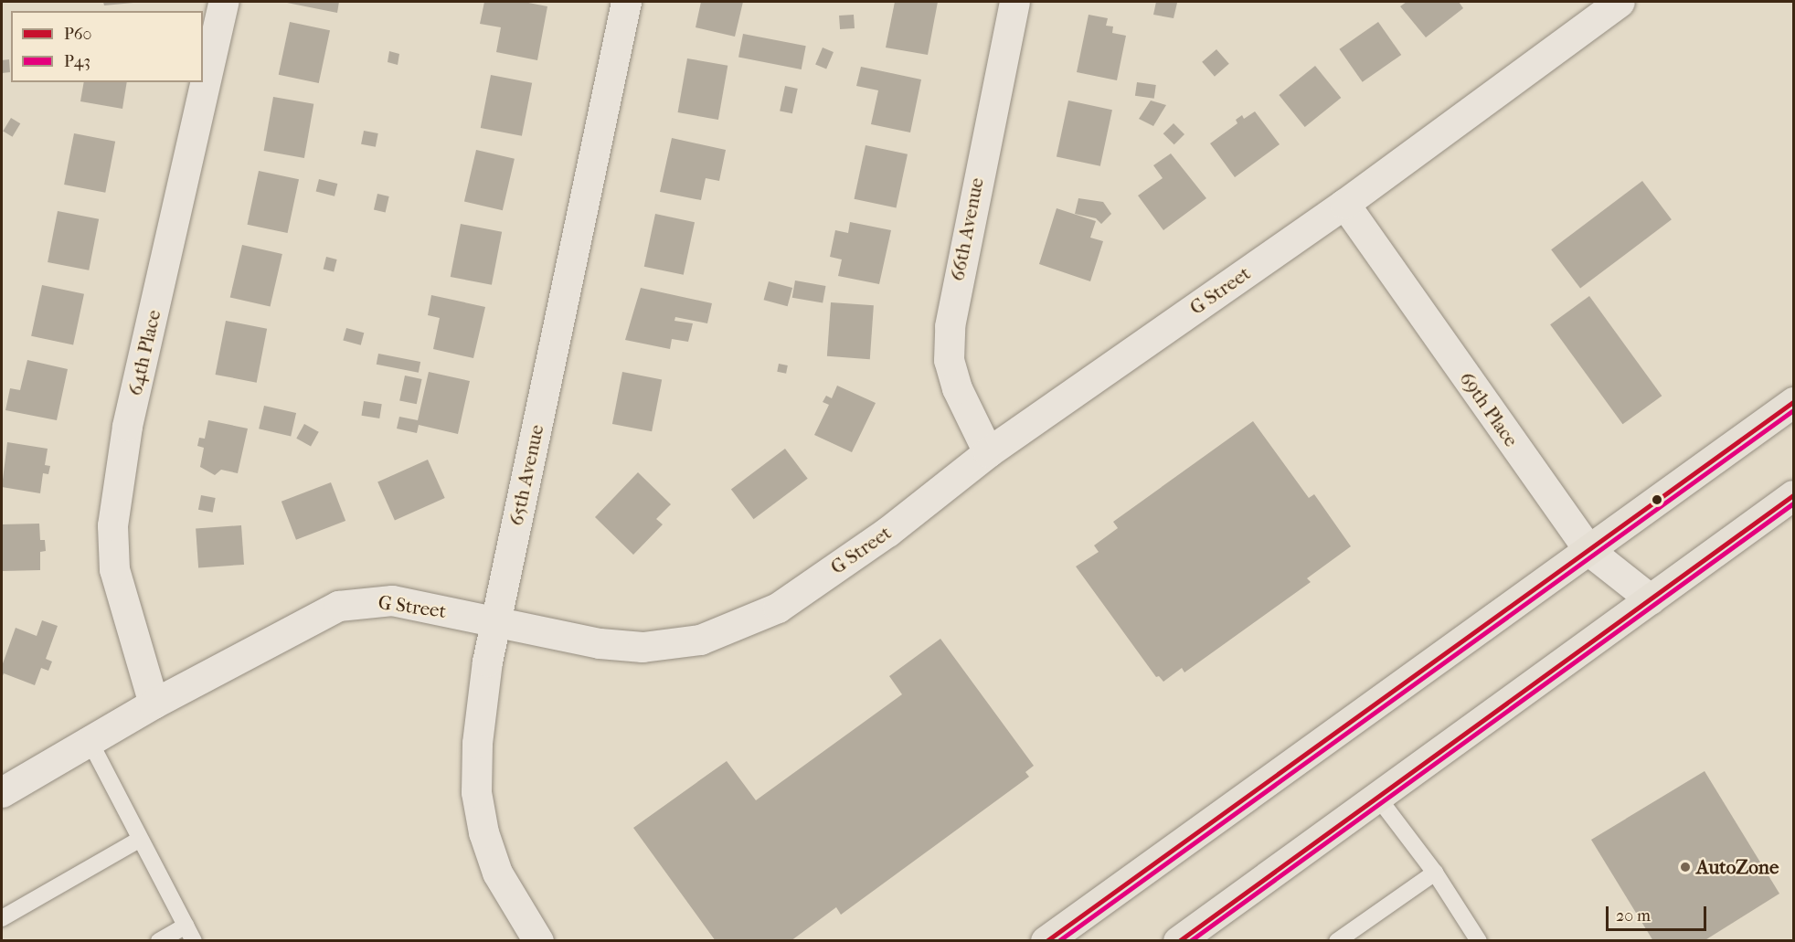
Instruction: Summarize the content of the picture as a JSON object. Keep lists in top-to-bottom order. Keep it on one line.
{"streets":{"street":["66th Avenue","G Street","64th Place","69th Place","65th Avenue"]},"crossings":[["66th Avenue","G Street"],["G Street","64th Place"],["G Street","69th Place"],["G Street","65th Avenue"]],"places":["AutoZone"],"lines":["transit line P60","transit line P43"],"legend":["P60","P43"],"scale_bar":"20 m"}
